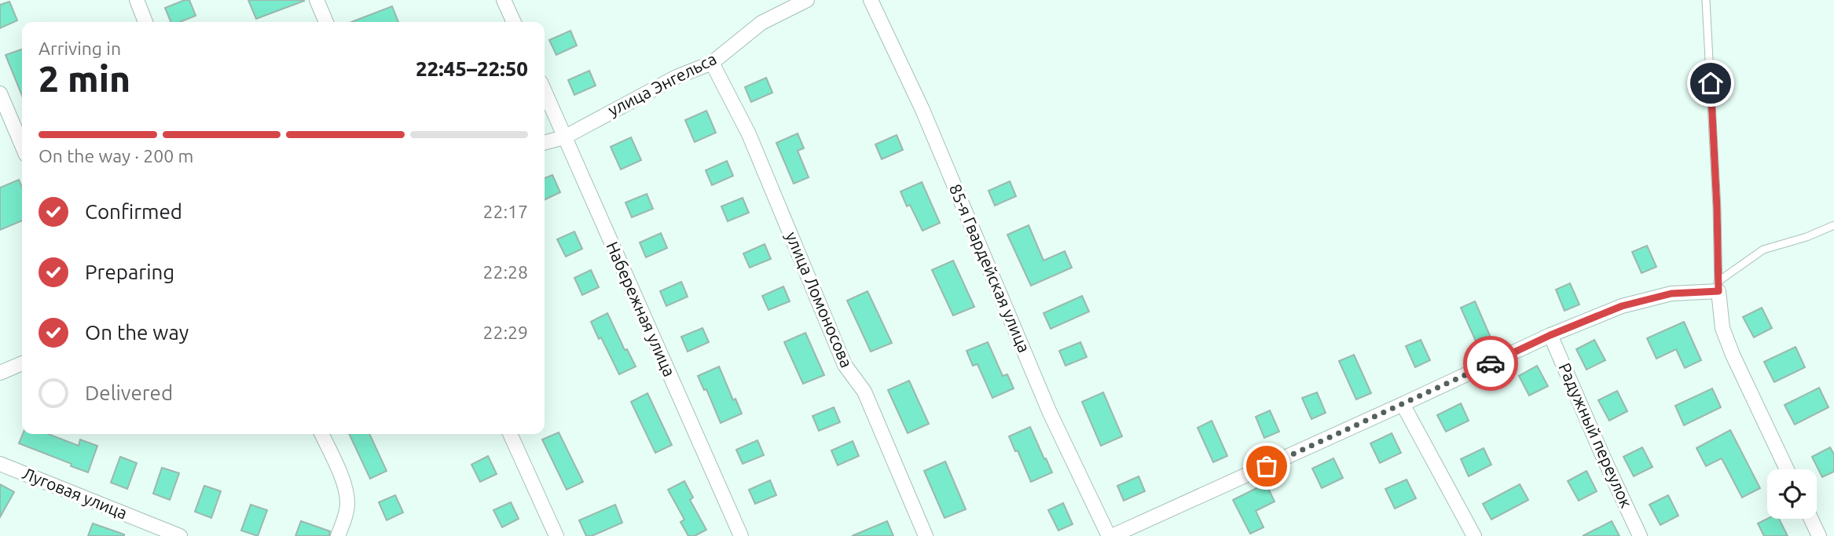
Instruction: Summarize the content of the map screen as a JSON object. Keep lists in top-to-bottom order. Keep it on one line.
{"streets":{"street":["улица Энгельса","85-я Гвардейская улица","улица Ломоносова","Набережная улица","Радужный переулок","Луговая улица"]},"crossings":[["улица Энгельса","улица Ломоносова"],["улица Энгельса","Набережная улица"]],"page":{"heading":["2 min","Arriving in","22:45–22:50"],"bar":"On the way · 200 m","list":[["Confirmed","22:17"],["Preparing","22:28"],["On the way","22:29"],"Delivered"]}}
